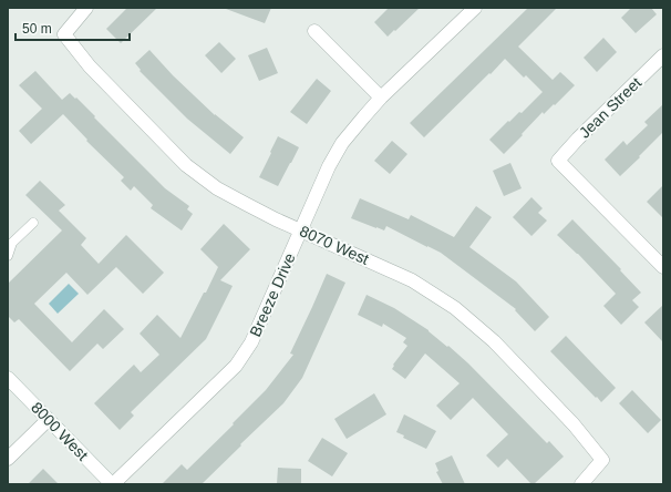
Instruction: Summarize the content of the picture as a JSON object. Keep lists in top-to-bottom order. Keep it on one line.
{"streets":{"street":["Jean Street","8070 West","Breeze Drive","8000 West"]},"crossings":[["8070 West","Breeze Drive"],["Breeze Drive","8000 West"]],"scale_bar":"50 m"}
